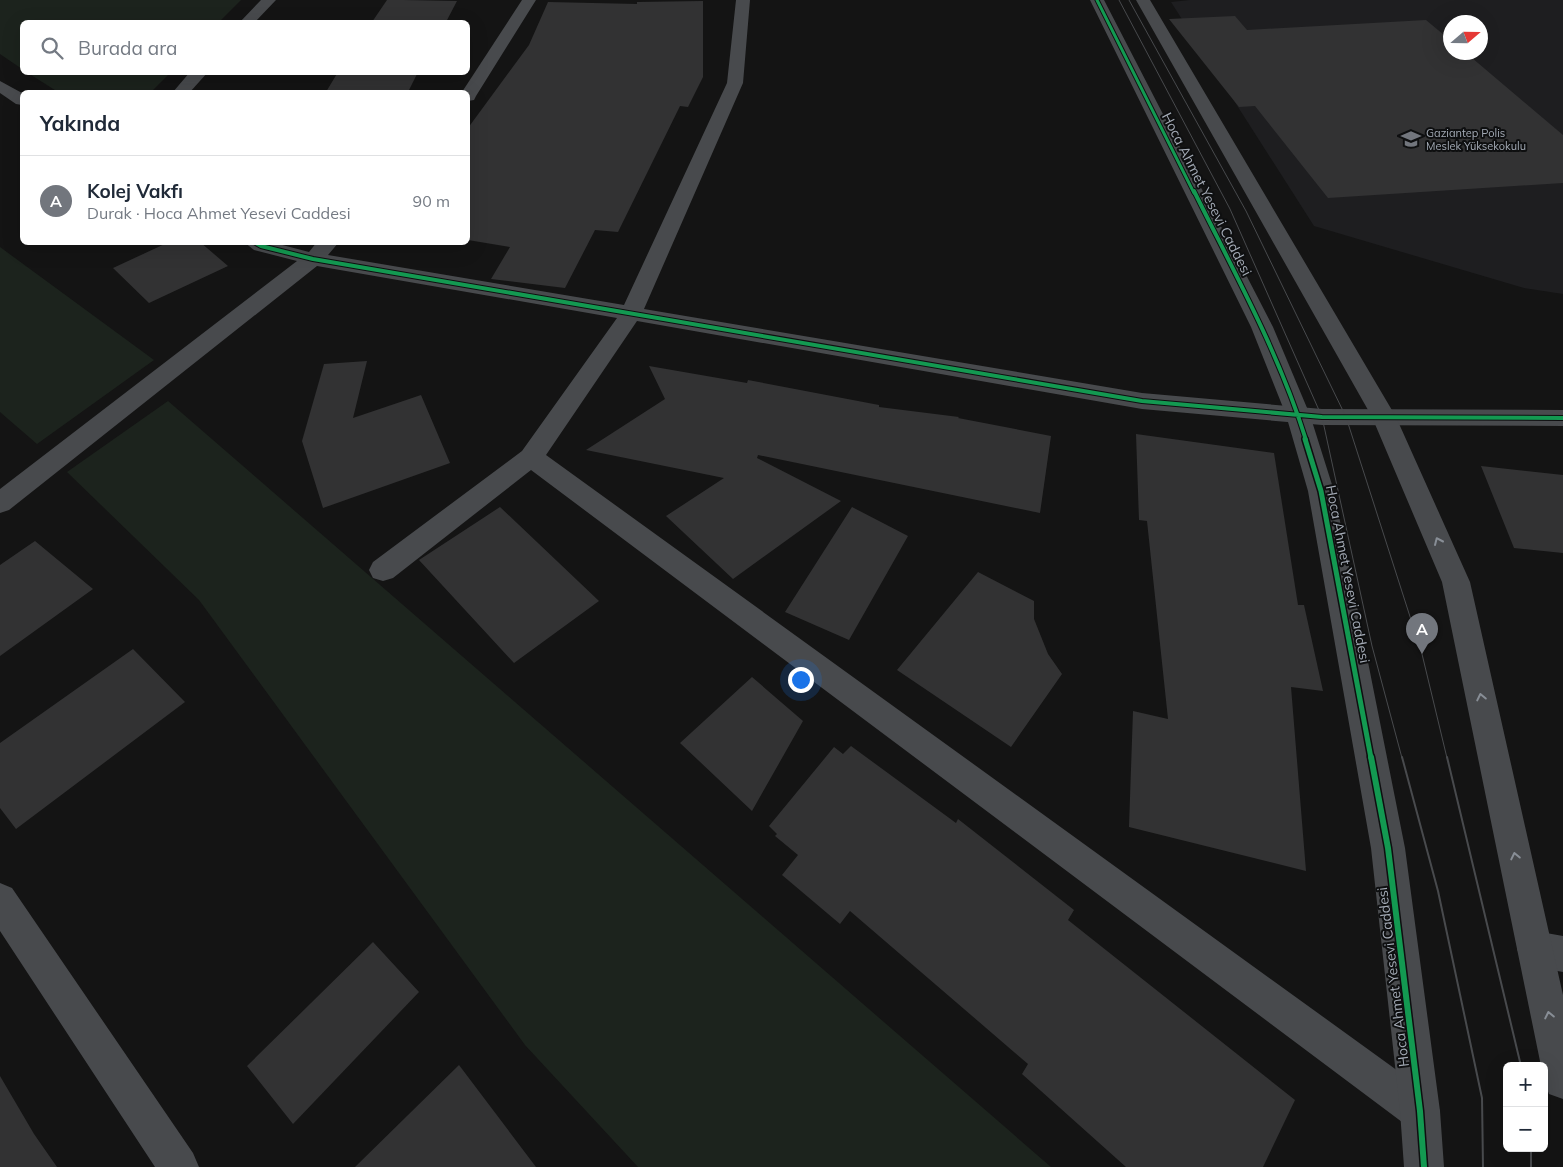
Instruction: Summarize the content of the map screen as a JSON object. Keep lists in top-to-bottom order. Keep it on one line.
{"streets":{"street":["Hoca Ahmet Yesevi Caddesi"]},"places":{"school or university":["Gaziantep Polis Meslek Yüksekokulu"]},"north":"right","page":{"search":"Burada ara","heading":"Yakında","list":[{"mark":"A","name":"Kolej Vakfı","note":"Durak · Hoca Ahmet Yesevi Caddesi","value":"90 m"}],"pins":"A","map_buttons":["+","−"]}}
